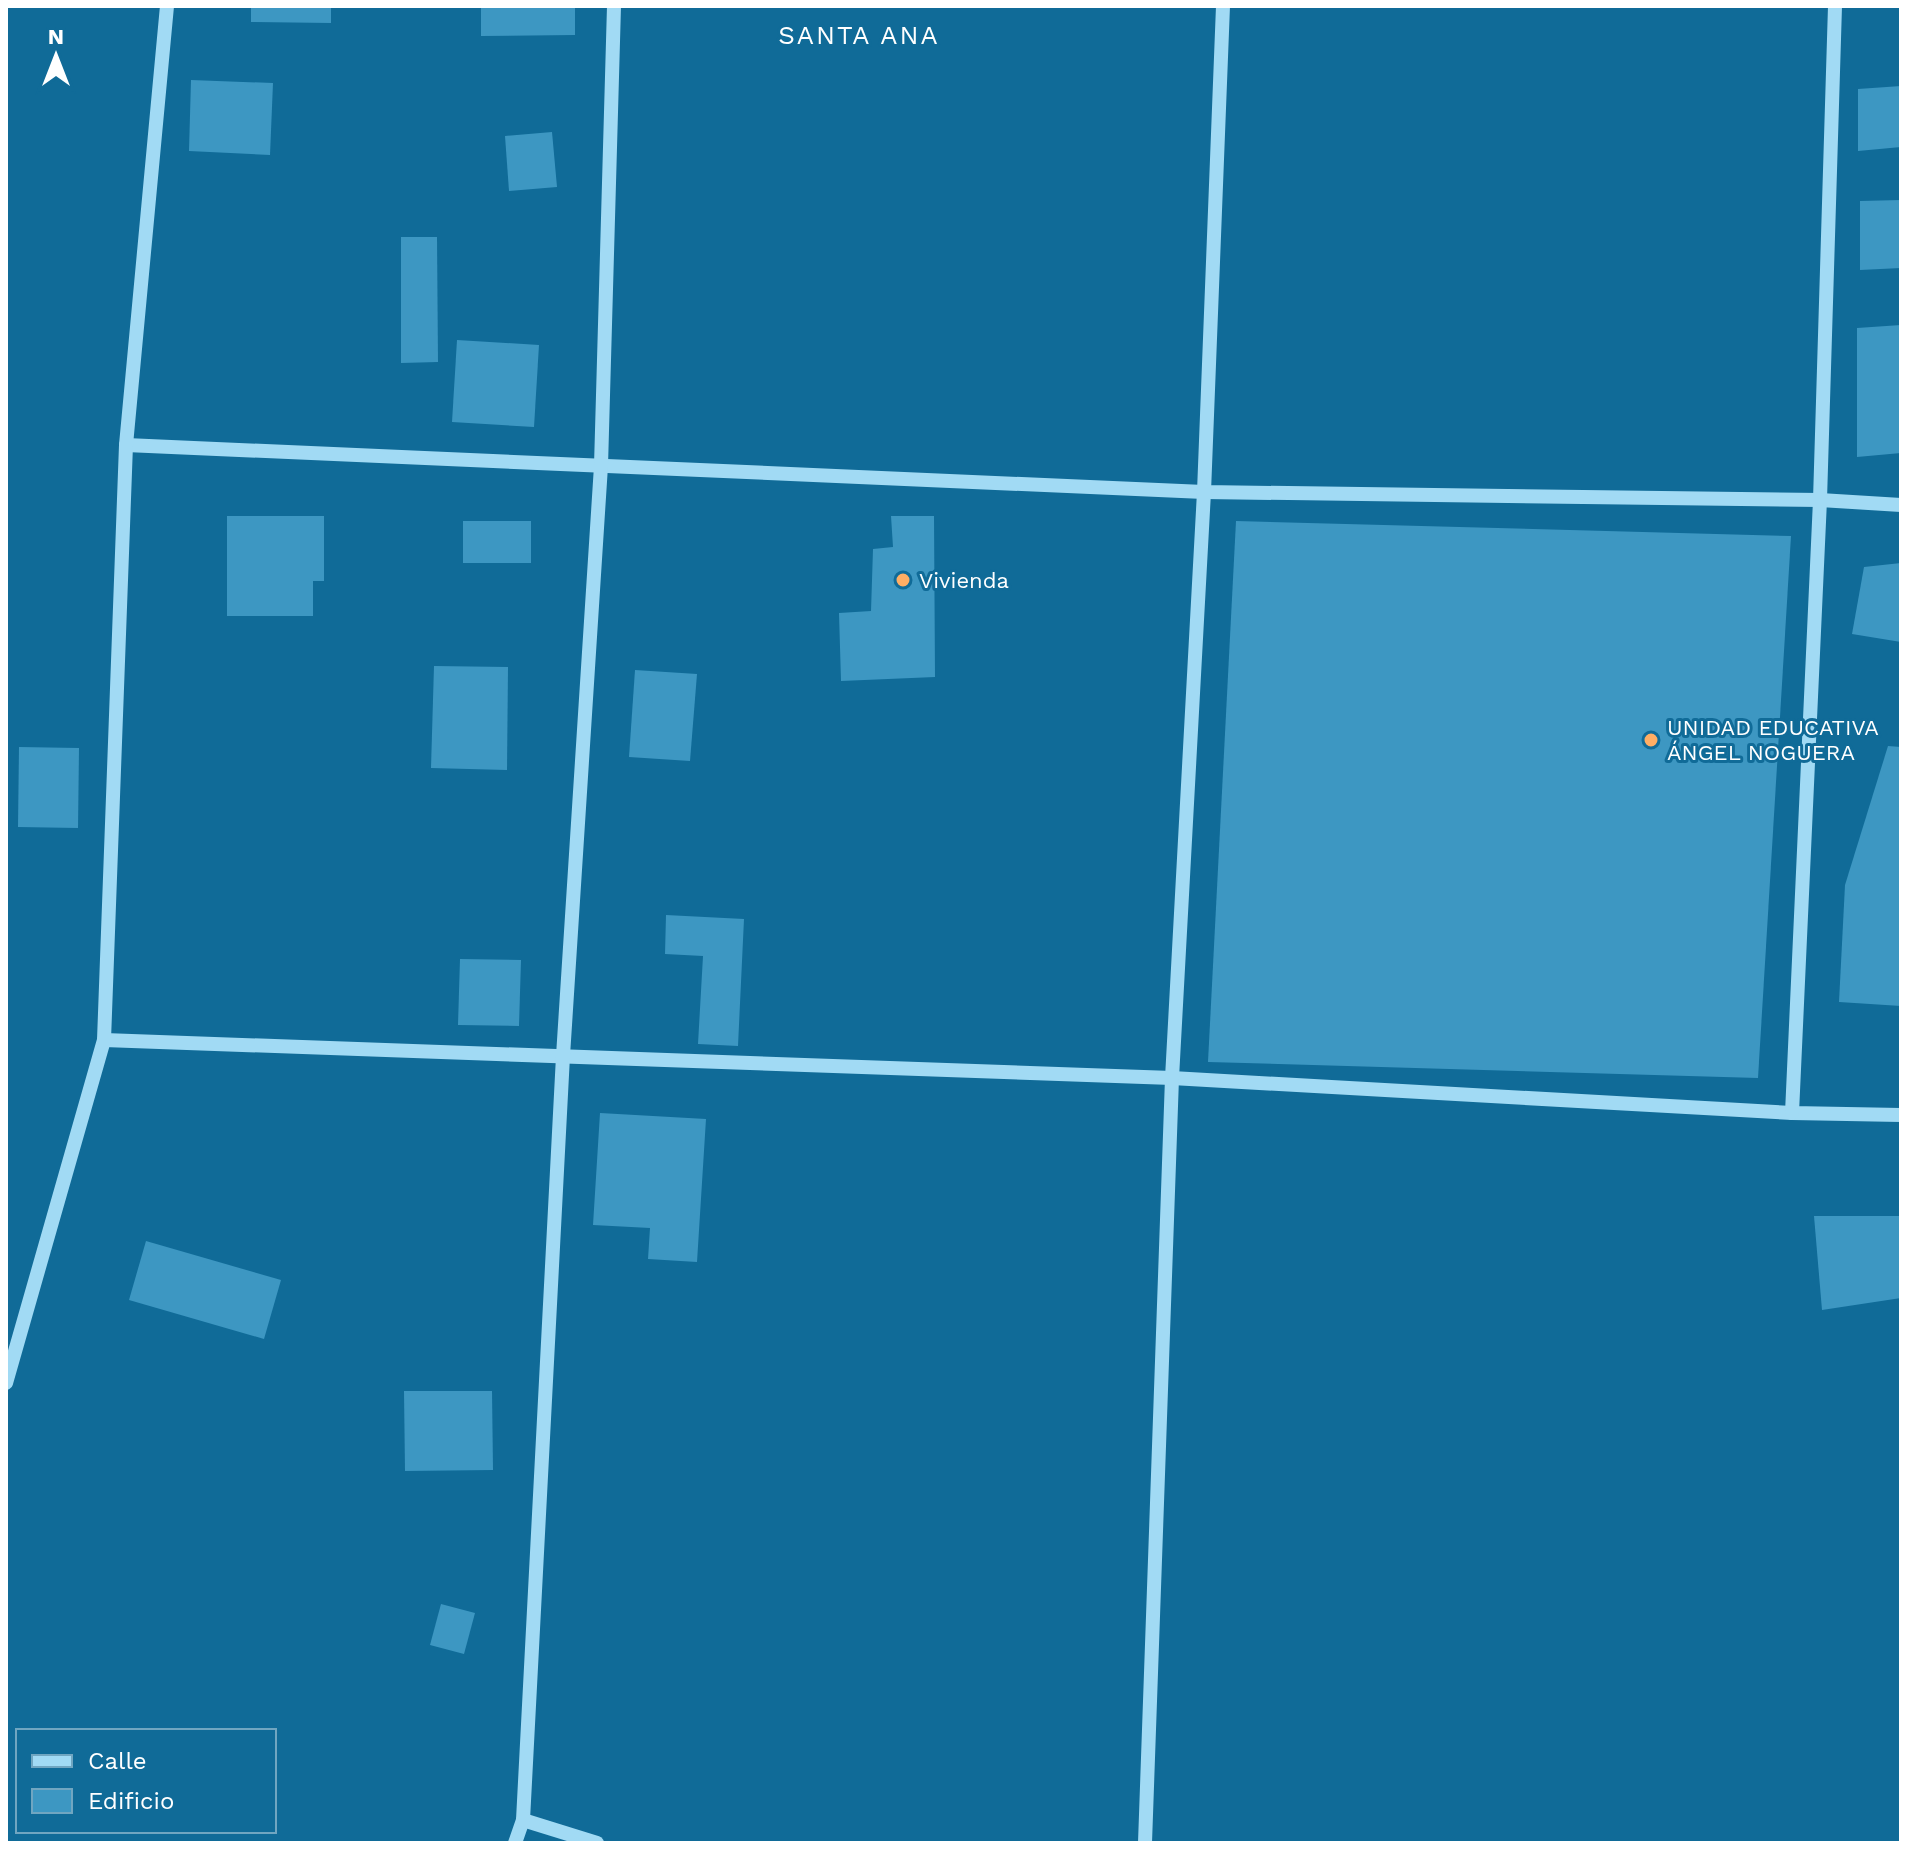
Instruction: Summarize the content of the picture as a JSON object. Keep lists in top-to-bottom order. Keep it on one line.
{"districts":["SANTA ANA"],"places":["Vivienda","UNIDAD EDUCATIVA ÁNGEL NOGUERA"],"legend":["Calle","Edificio"],"north":"top"}
